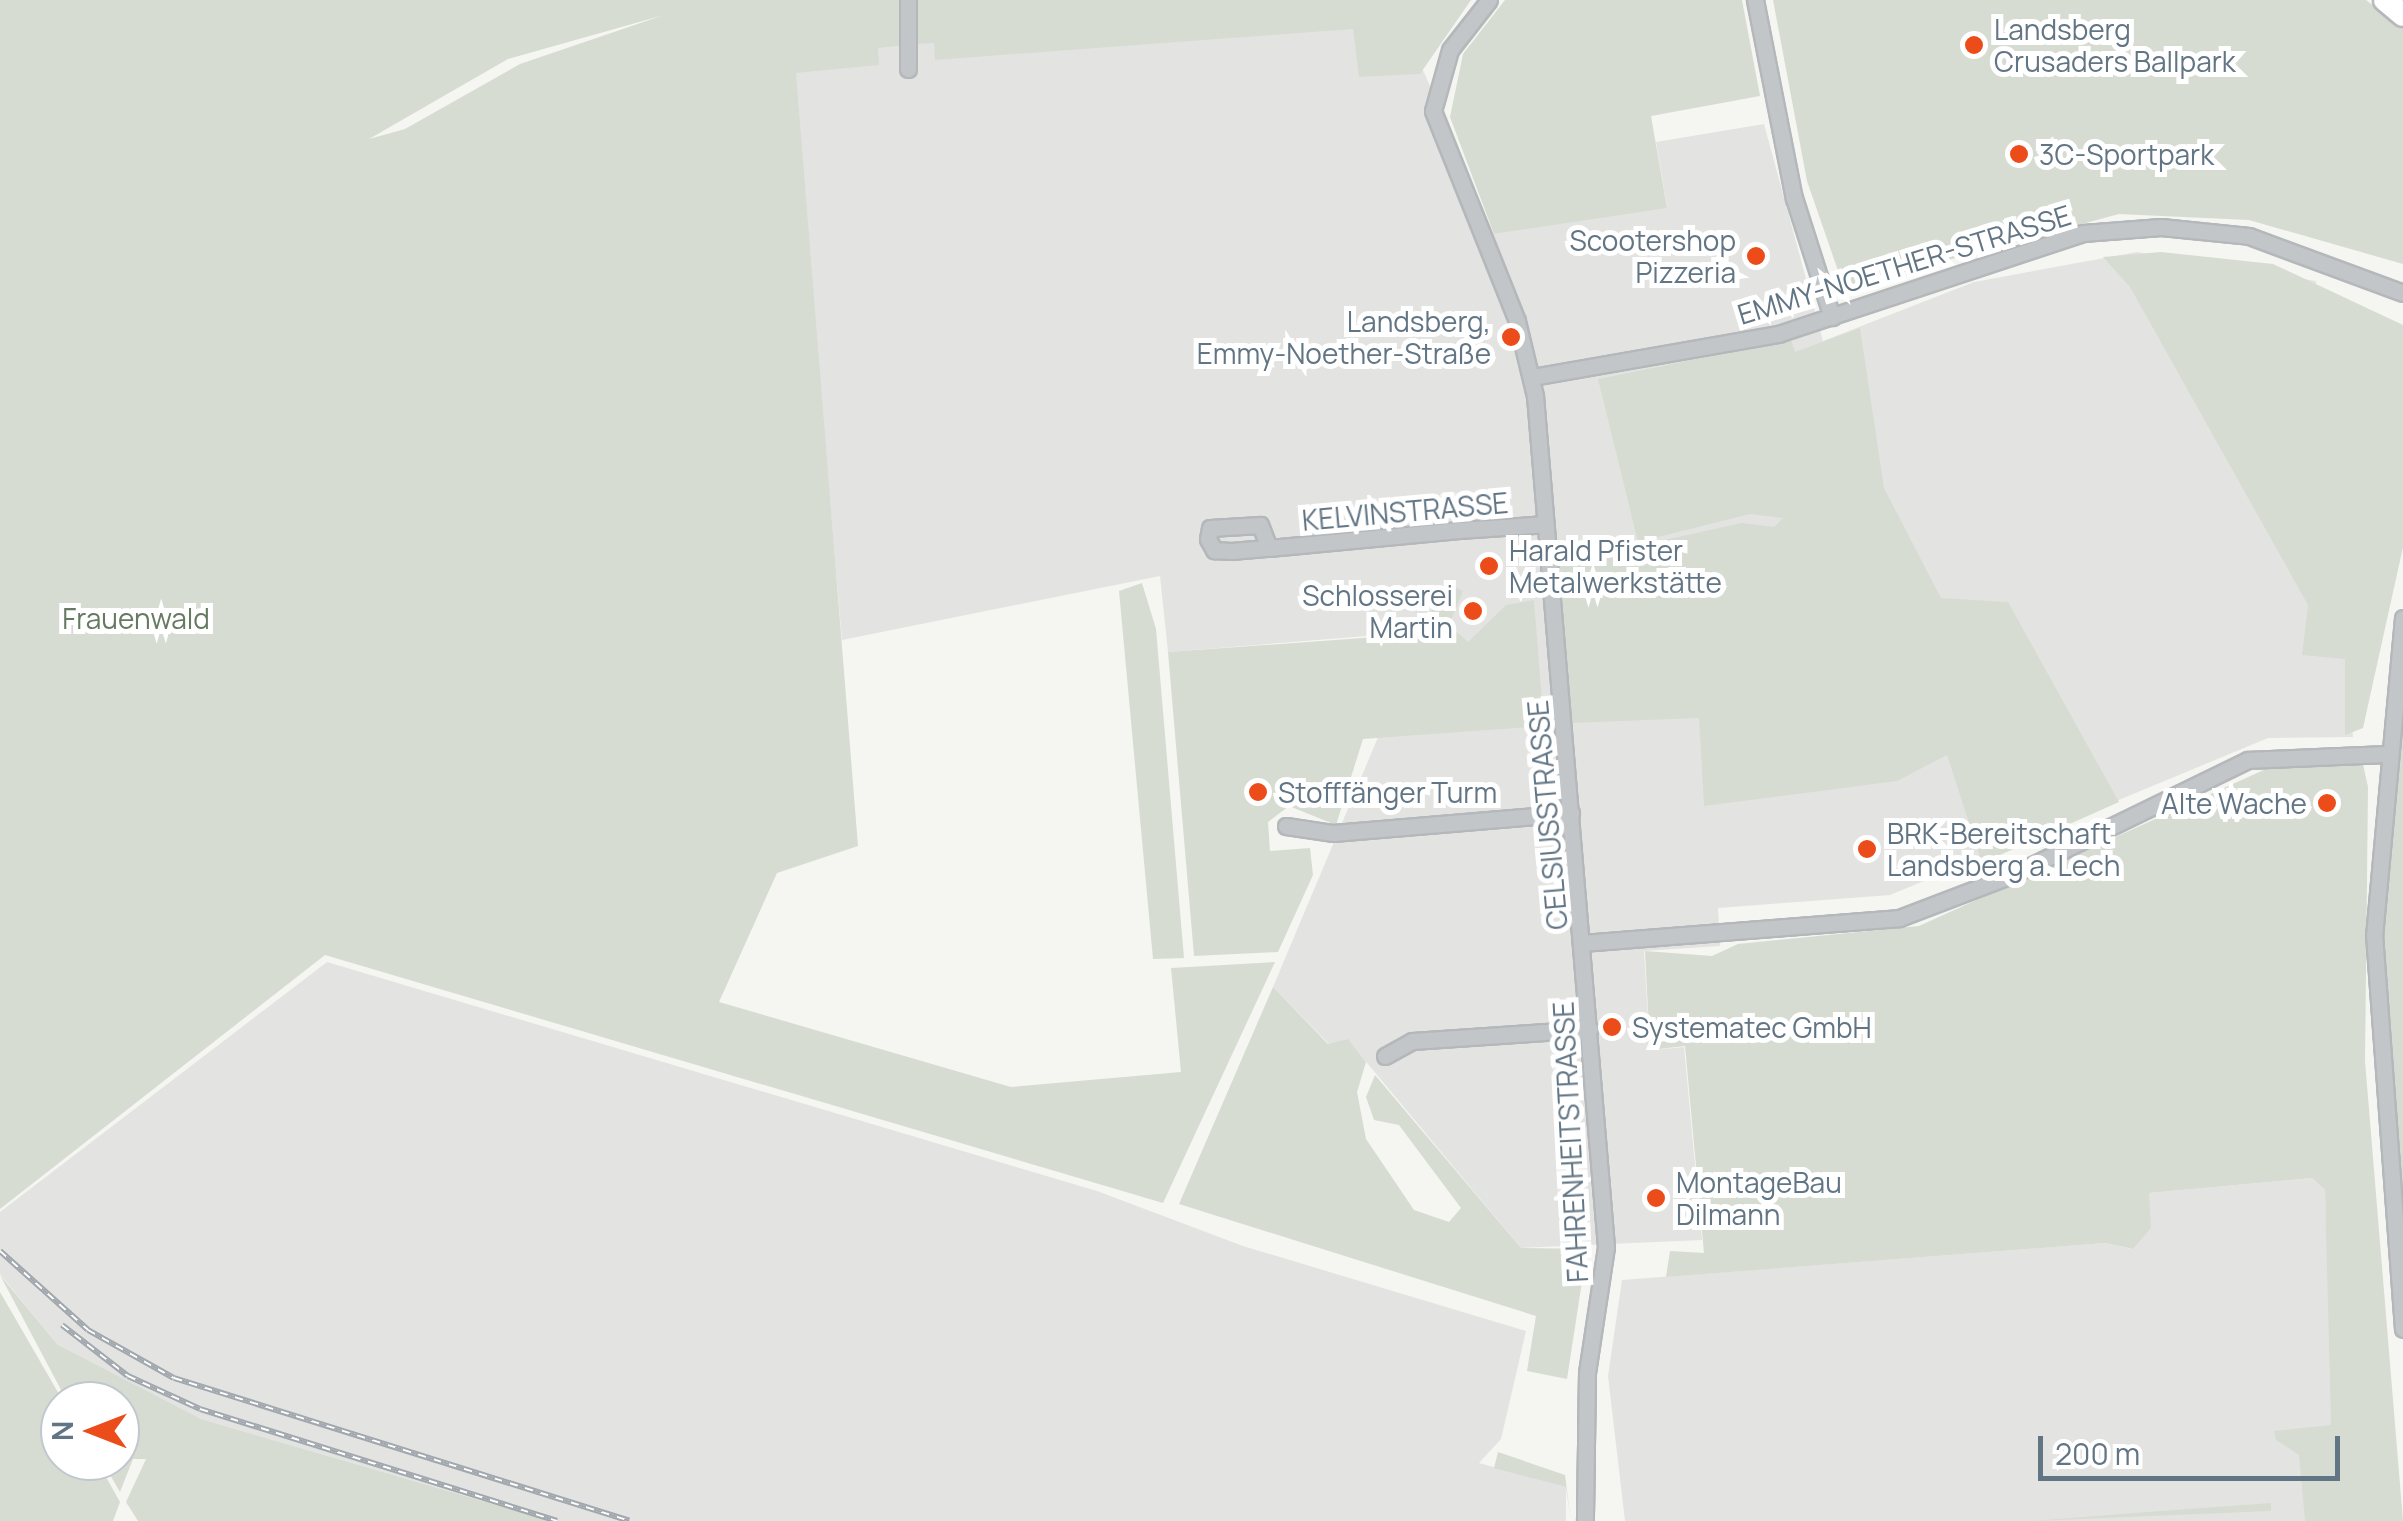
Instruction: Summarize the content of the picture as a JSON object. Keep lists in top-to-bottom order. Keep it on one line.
{"streets":{"street":["EMMY-NOETHER-STRASSE","KELVINSTRASSE","CELSIUSSTRASSE","FAHRENHEITSTRASSE"]},"crossings":[["EMMY-NOETHER-STRASSE","CELSIUSSTRASSE"],["KELVINSTRASSE","CELSIUSSTRASSE"],["CELSIUSSTRASSE","FAHRENHEITSTRASSE"]],"parks":["Frauenwald"],"places":["Landsberg Crusaders Ballpark","3C-Sportpark","Scootershop Pizzeria","Landsberg, Emmy-Noether-Straße","Harald Pfister Metalwerkstätte","Schlosserei Martin","Stofffänger Turm","Alte Wache","BRK-Bereitschaft Landsberg a. Lech","Systematec GmbH","MontageBau Dilmann"],"scale_bar":"200 m","north":"left"}
